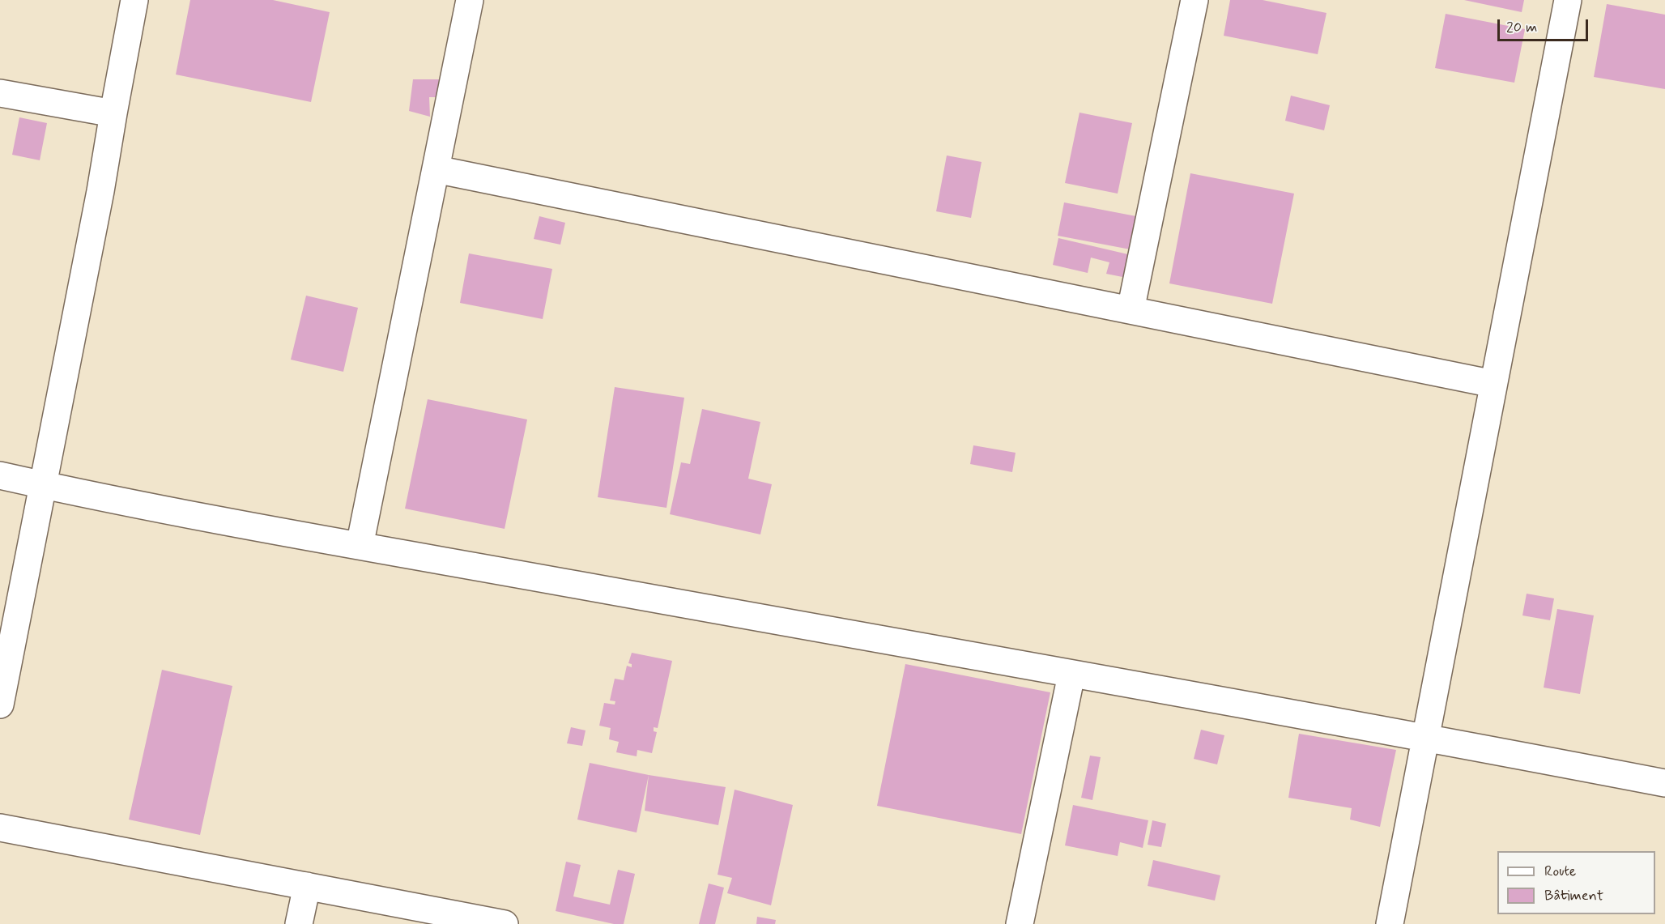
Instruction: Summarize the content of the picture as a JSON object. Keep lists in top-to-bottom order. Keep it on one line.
{"legend":["Route","Bâtiment"],"scale_bar":"20 m"}
